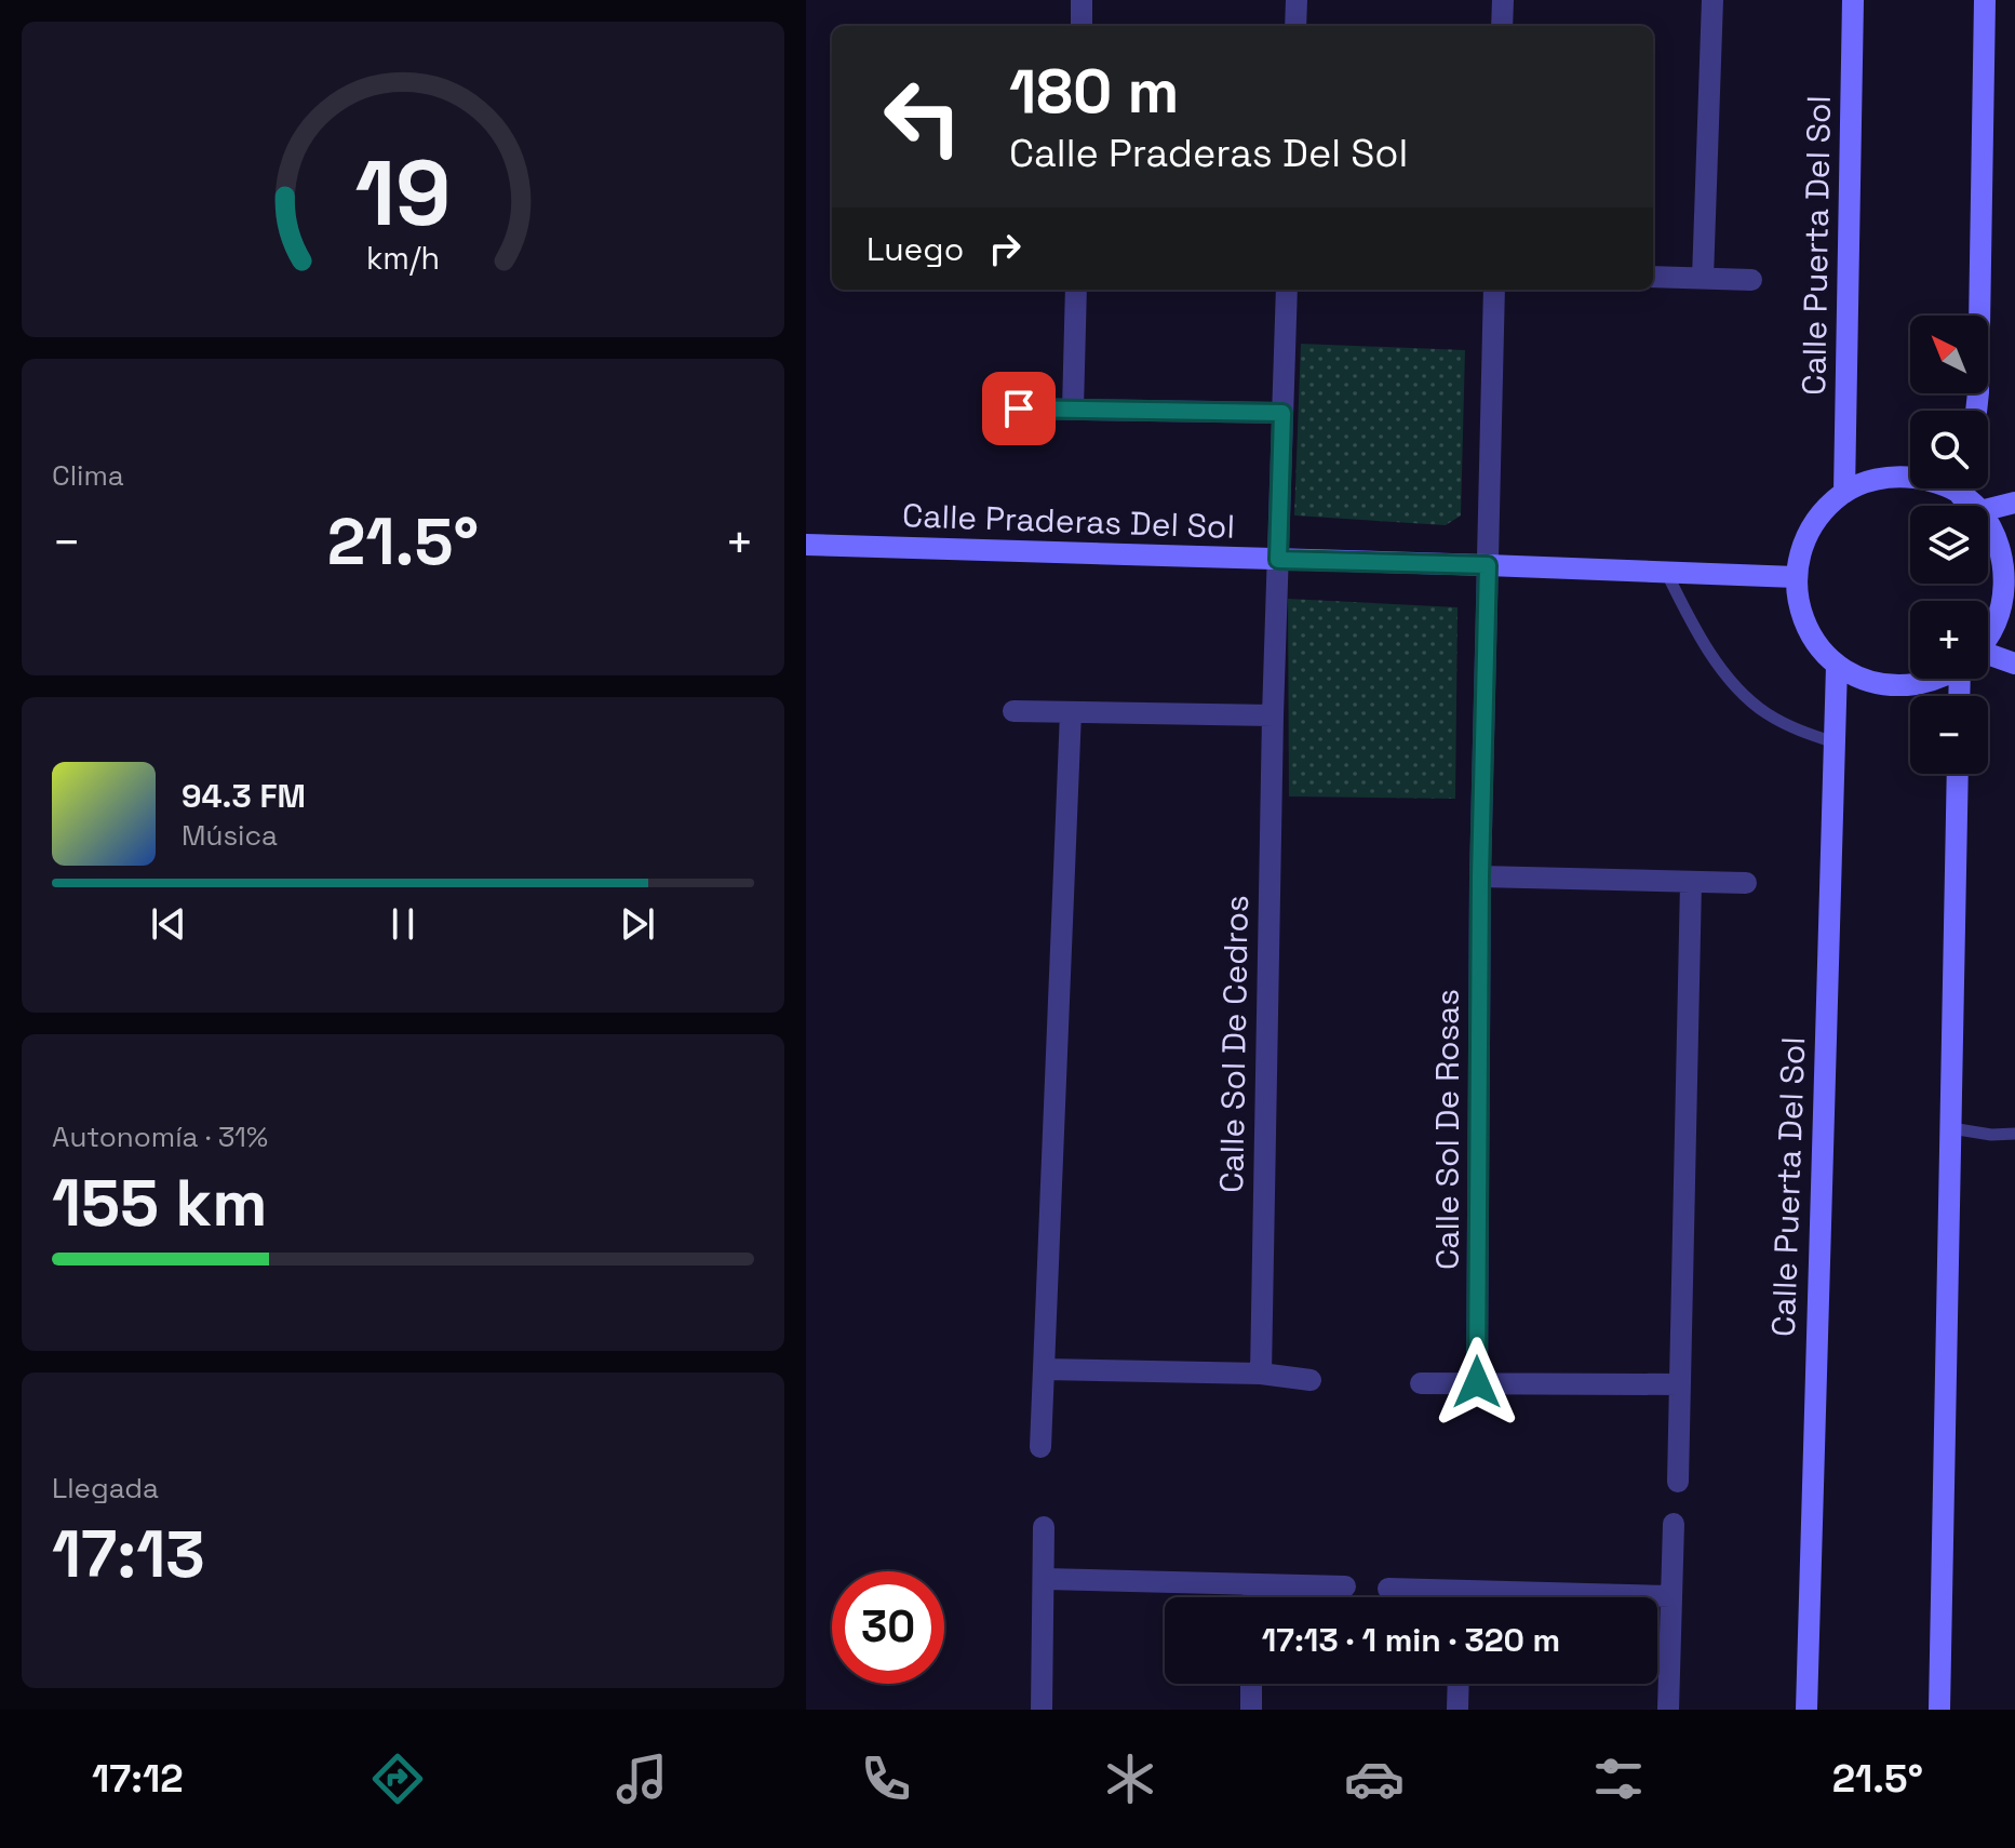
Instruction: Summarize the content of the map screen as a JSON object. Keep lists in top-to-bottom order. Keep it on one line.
{"streets":{"street":["Calle Puerta Del Sol","Calle Praderas Del Sol","Calle Sol De Cedros","Calle Sol De Rosas"]},"crossings":[["Calle Praderas Del Sol","Calle Sol De Cedros"],["Calle Praderas Del Sol","Calle Sol De Rosas"]],"north":"top left","page":{"turn":["180 m","Calle Praderas Del Sol"],"then":"Luego","map_buttons":["+","−"],"tile":["Clima",["Autonomía · 31%","155 km"],["Llegada","17:13"]],"heat":["−","21.5°","+"],"song":["94.3 FM","Música"],"limit":"30","trip":"17:13 · 1 min · 320 m","tabs":["17:12","21.5°"],"gauge":["19","km/h"]}}
